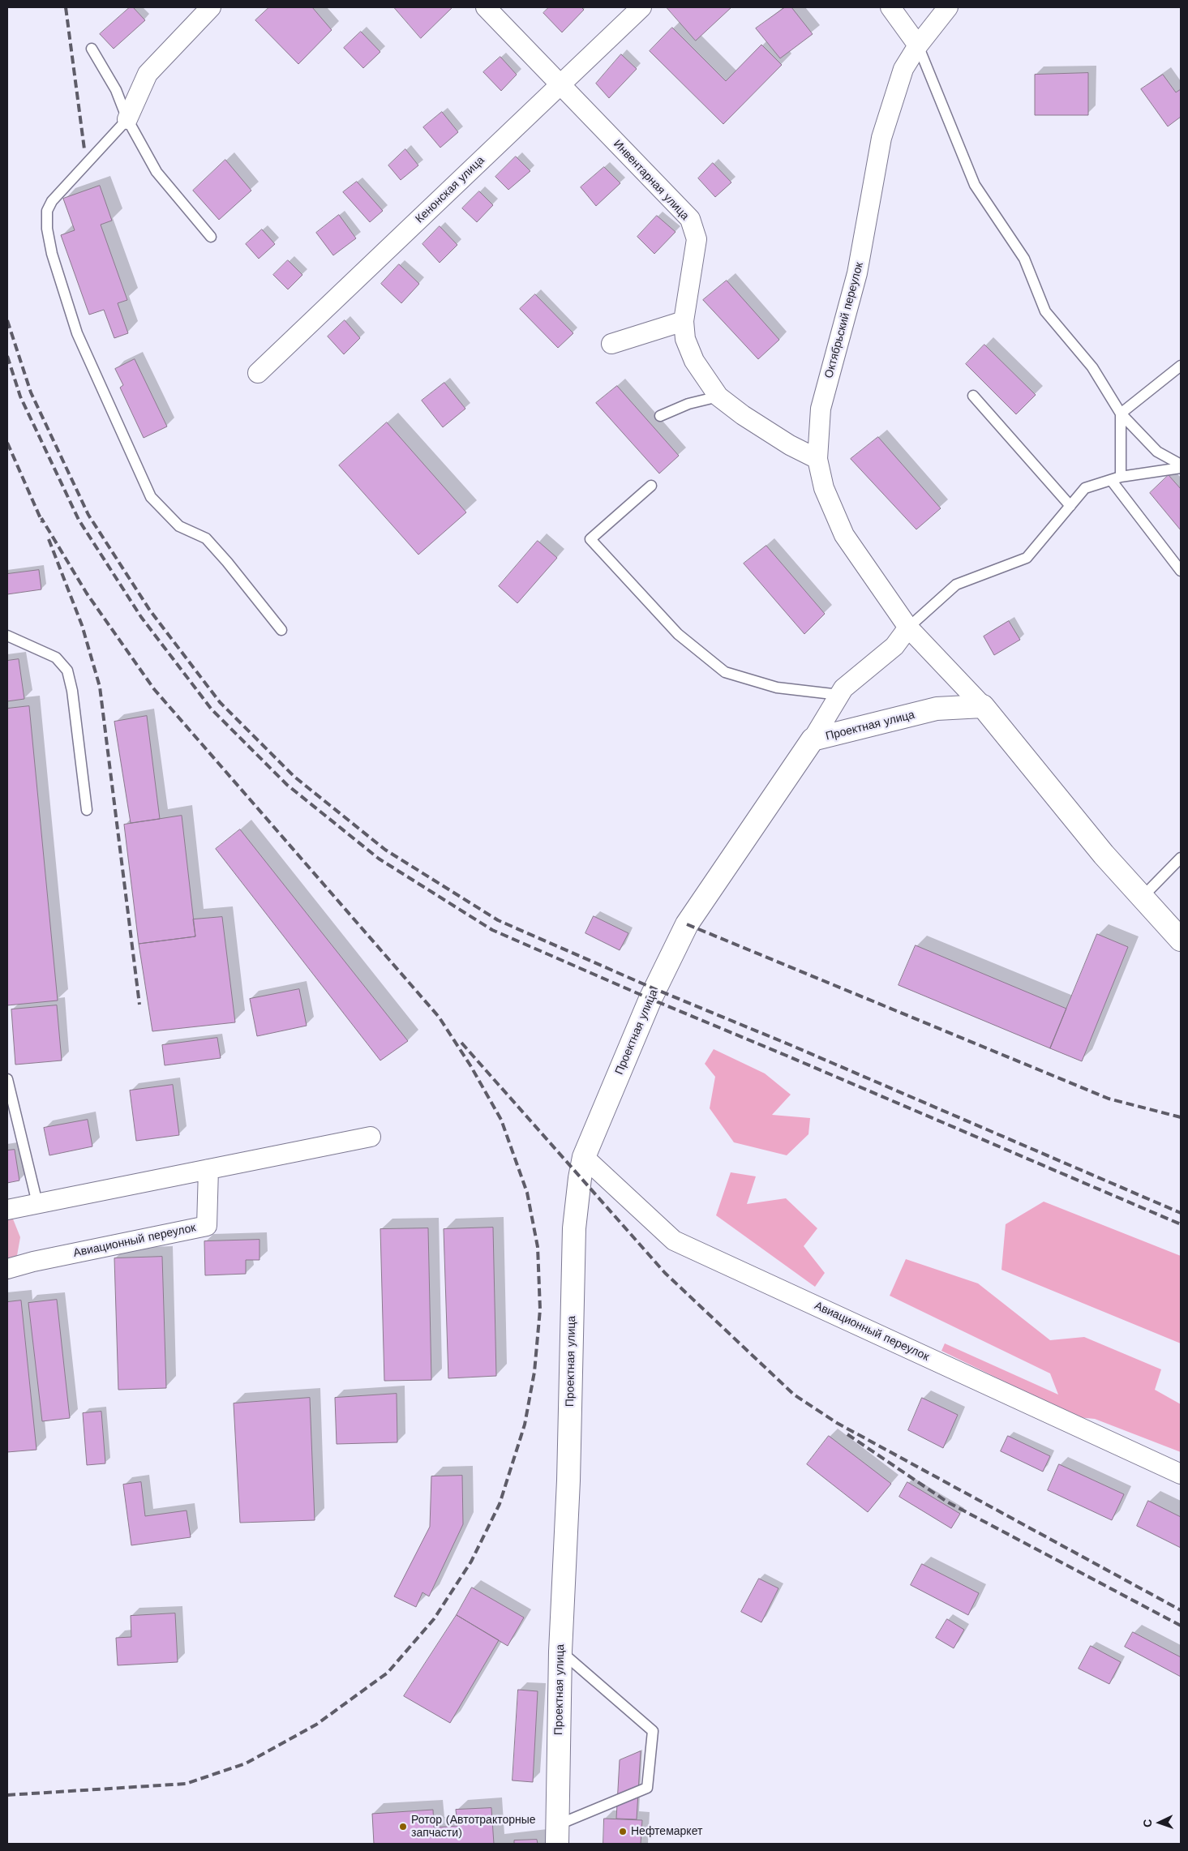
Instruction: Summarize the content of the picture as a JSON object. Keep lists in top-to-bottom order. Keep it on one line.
{"streets":{"street":["Инвентарная улица","Кенонская улица","Октябрьский переулок","Проектная улица","Авиационный переулок"]},"crossings":[["Инвентарная улица","Кенонская улица"],["Инвентарная улица","Октябрьский переулок"],["Октябрьский переулок","Проектная улица"],["Проектная улица","Авиационный переулок"]],"places":["Ротор (Автотракторные запчасти)","Нефтемаркет"],"north":"left"}
